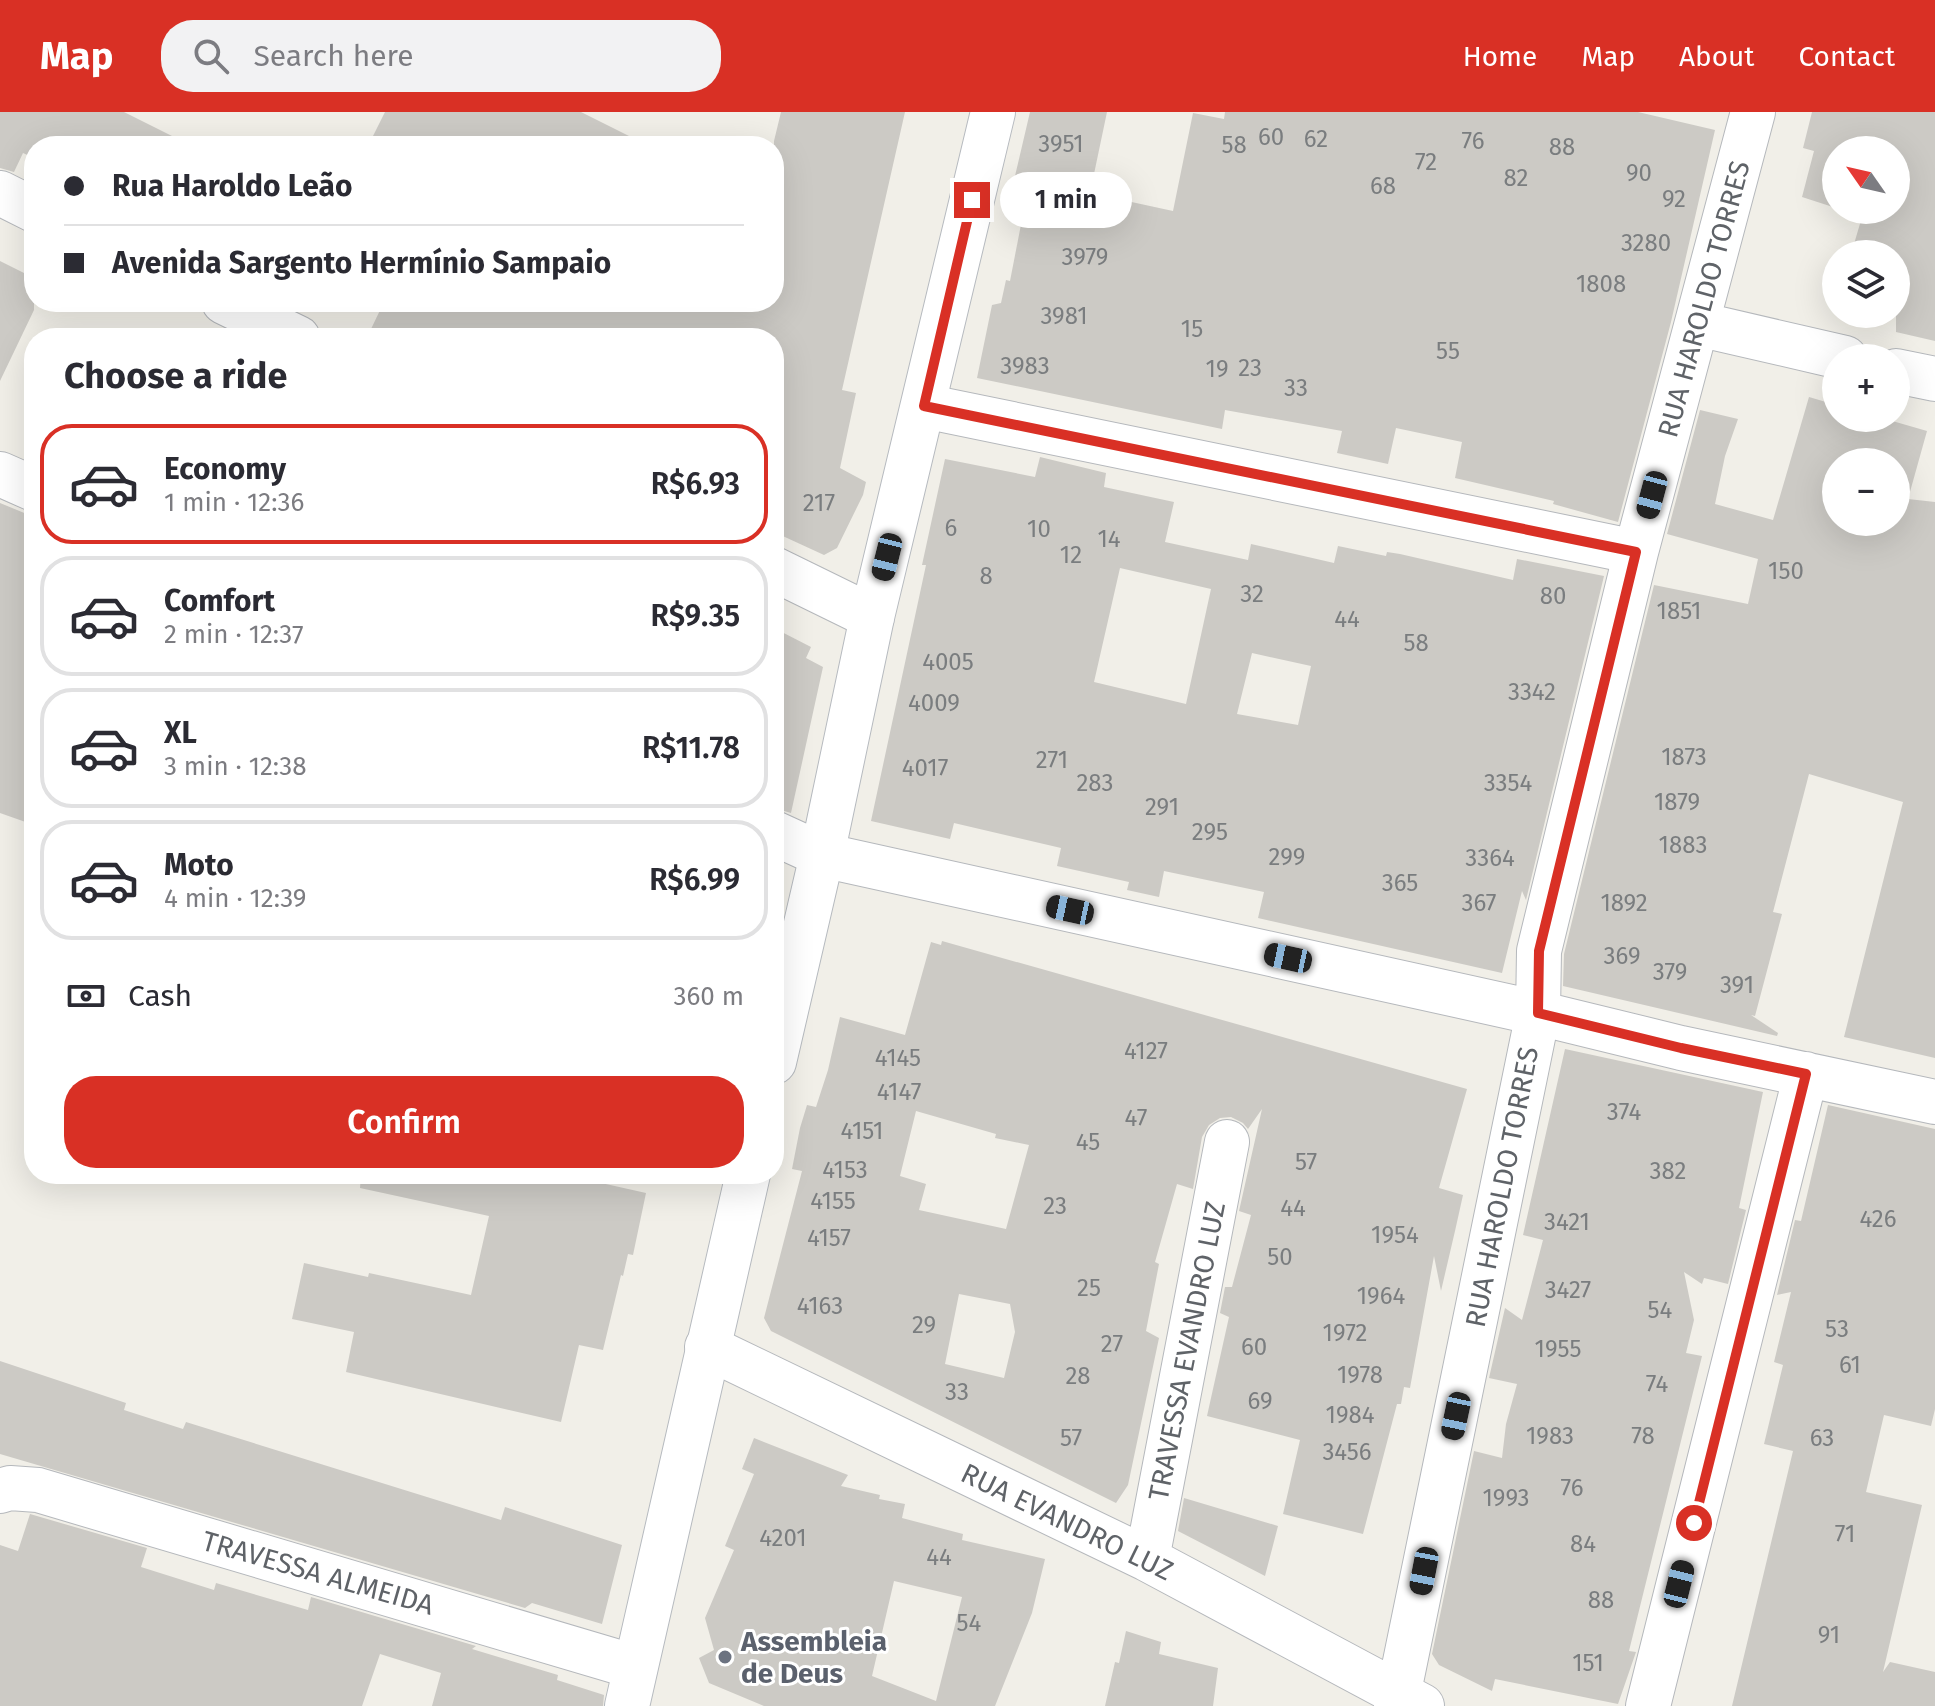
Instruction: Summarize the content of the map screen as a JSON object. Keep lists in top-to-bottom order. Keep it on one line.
{"streets":{"street":["RUA HAROLDO TORRES","TRAVESSA EVANDRO LUZ","RUA EVANDRO LUZ","TRAVESSA ALMEIDA"]},"crossings":[["RUA HAROLDO TORRES","RUA EVANDRO LUZ"],["TRAVESSA EVANDRO LUZ","RUA EVANDRO LUZ"]],"places":["Assembleia de Deus"],"house_numbers":["60","62","76","3951","58","88","72","90","82","68","92","3280","3979","1808","3981","15","55","3983","23","19","33","217","6","10","14","12","150","8","32","80","1851","44","58","4005","3342","4009","1873","271","4017","283","3354","1879","291","295","1883","299","3364","365","367","1892","369","379","391","4127","4145","4147","374","47","4151","45","57","4153","382","4155","23","44","426","3421","1954","4157","50","25","3427","1964","4163","54","29","53","1972","27","60","1955","61","1978","28","74","33","69","1984","1983","78","57","63","3456","76","1993","71","4201","84","44","88","54","91","151"],"north":"top left","page":{"header":"Map","search":"Search here","nav":["Home","Map","About","Contact"],"map_buttons":["+","−"],"banner":["Rua Haroldo Leão","Avenida Sargento Hermínio Sampaio"],"bubble":"1 min","heading":"Choose a ride","list":[{"name":"Economy","note":"1 min · 12:36","value":"R$6.93"},{"name":"Comfort","note":"2 min · 12:37","value":"R$9.35"},{"name":"XL","note":"3 min · 12:38","value":"R$11.78"},{"name":"Moto","note":"4 min · 12:39","value":"R$6.99"}],"pay":["Cash","360 m"],"buttons":"Confirm"}}
